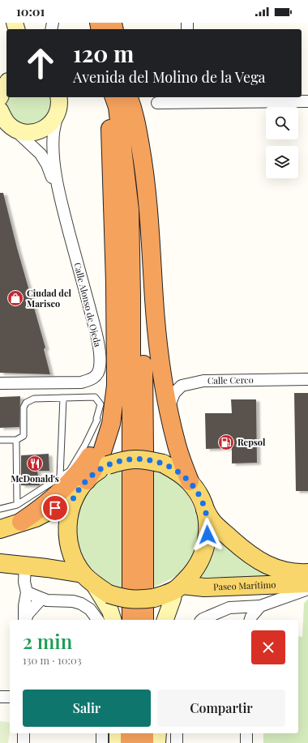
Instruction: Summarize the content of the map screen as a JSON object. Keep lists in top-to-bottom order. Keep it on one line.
{"streets":{"main road":["Paseo Marítimo"],"street":["Calle Alonso de Ojeda","Calle Cerco"]},"places":{"shop":["Ciudad del Marisco"],"fuel station":["Repsol"],"restaurant":["McDonald's"]},"page":{"status":"10:01","turn":["120 m","Avenida del Molino de la Vega"],"heading":["2 min","130 m · 10:03"],"buttons":["Salir","Compartir"]}}
